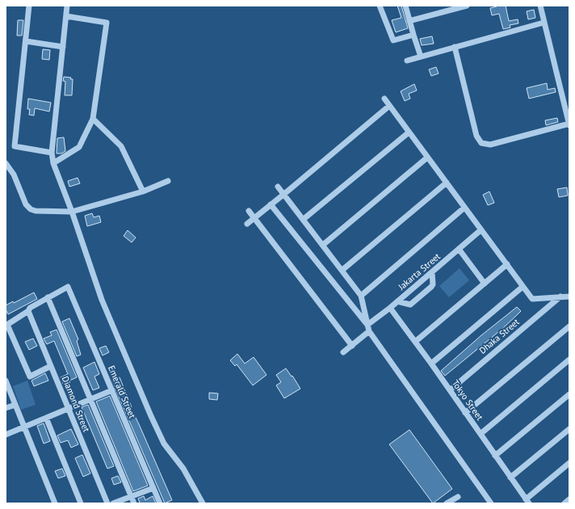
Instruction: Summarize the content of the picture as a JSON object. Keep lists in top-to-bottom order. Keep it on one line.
{"streets":{"street":["Jakarta Street","Dhaka Street","Emerald Street","Tokyo Street","Diamond Street"]},"crossings":[["Jakarta Street","Tokyo Street"],["Dhaka Street","Tokyo Street"]]}
